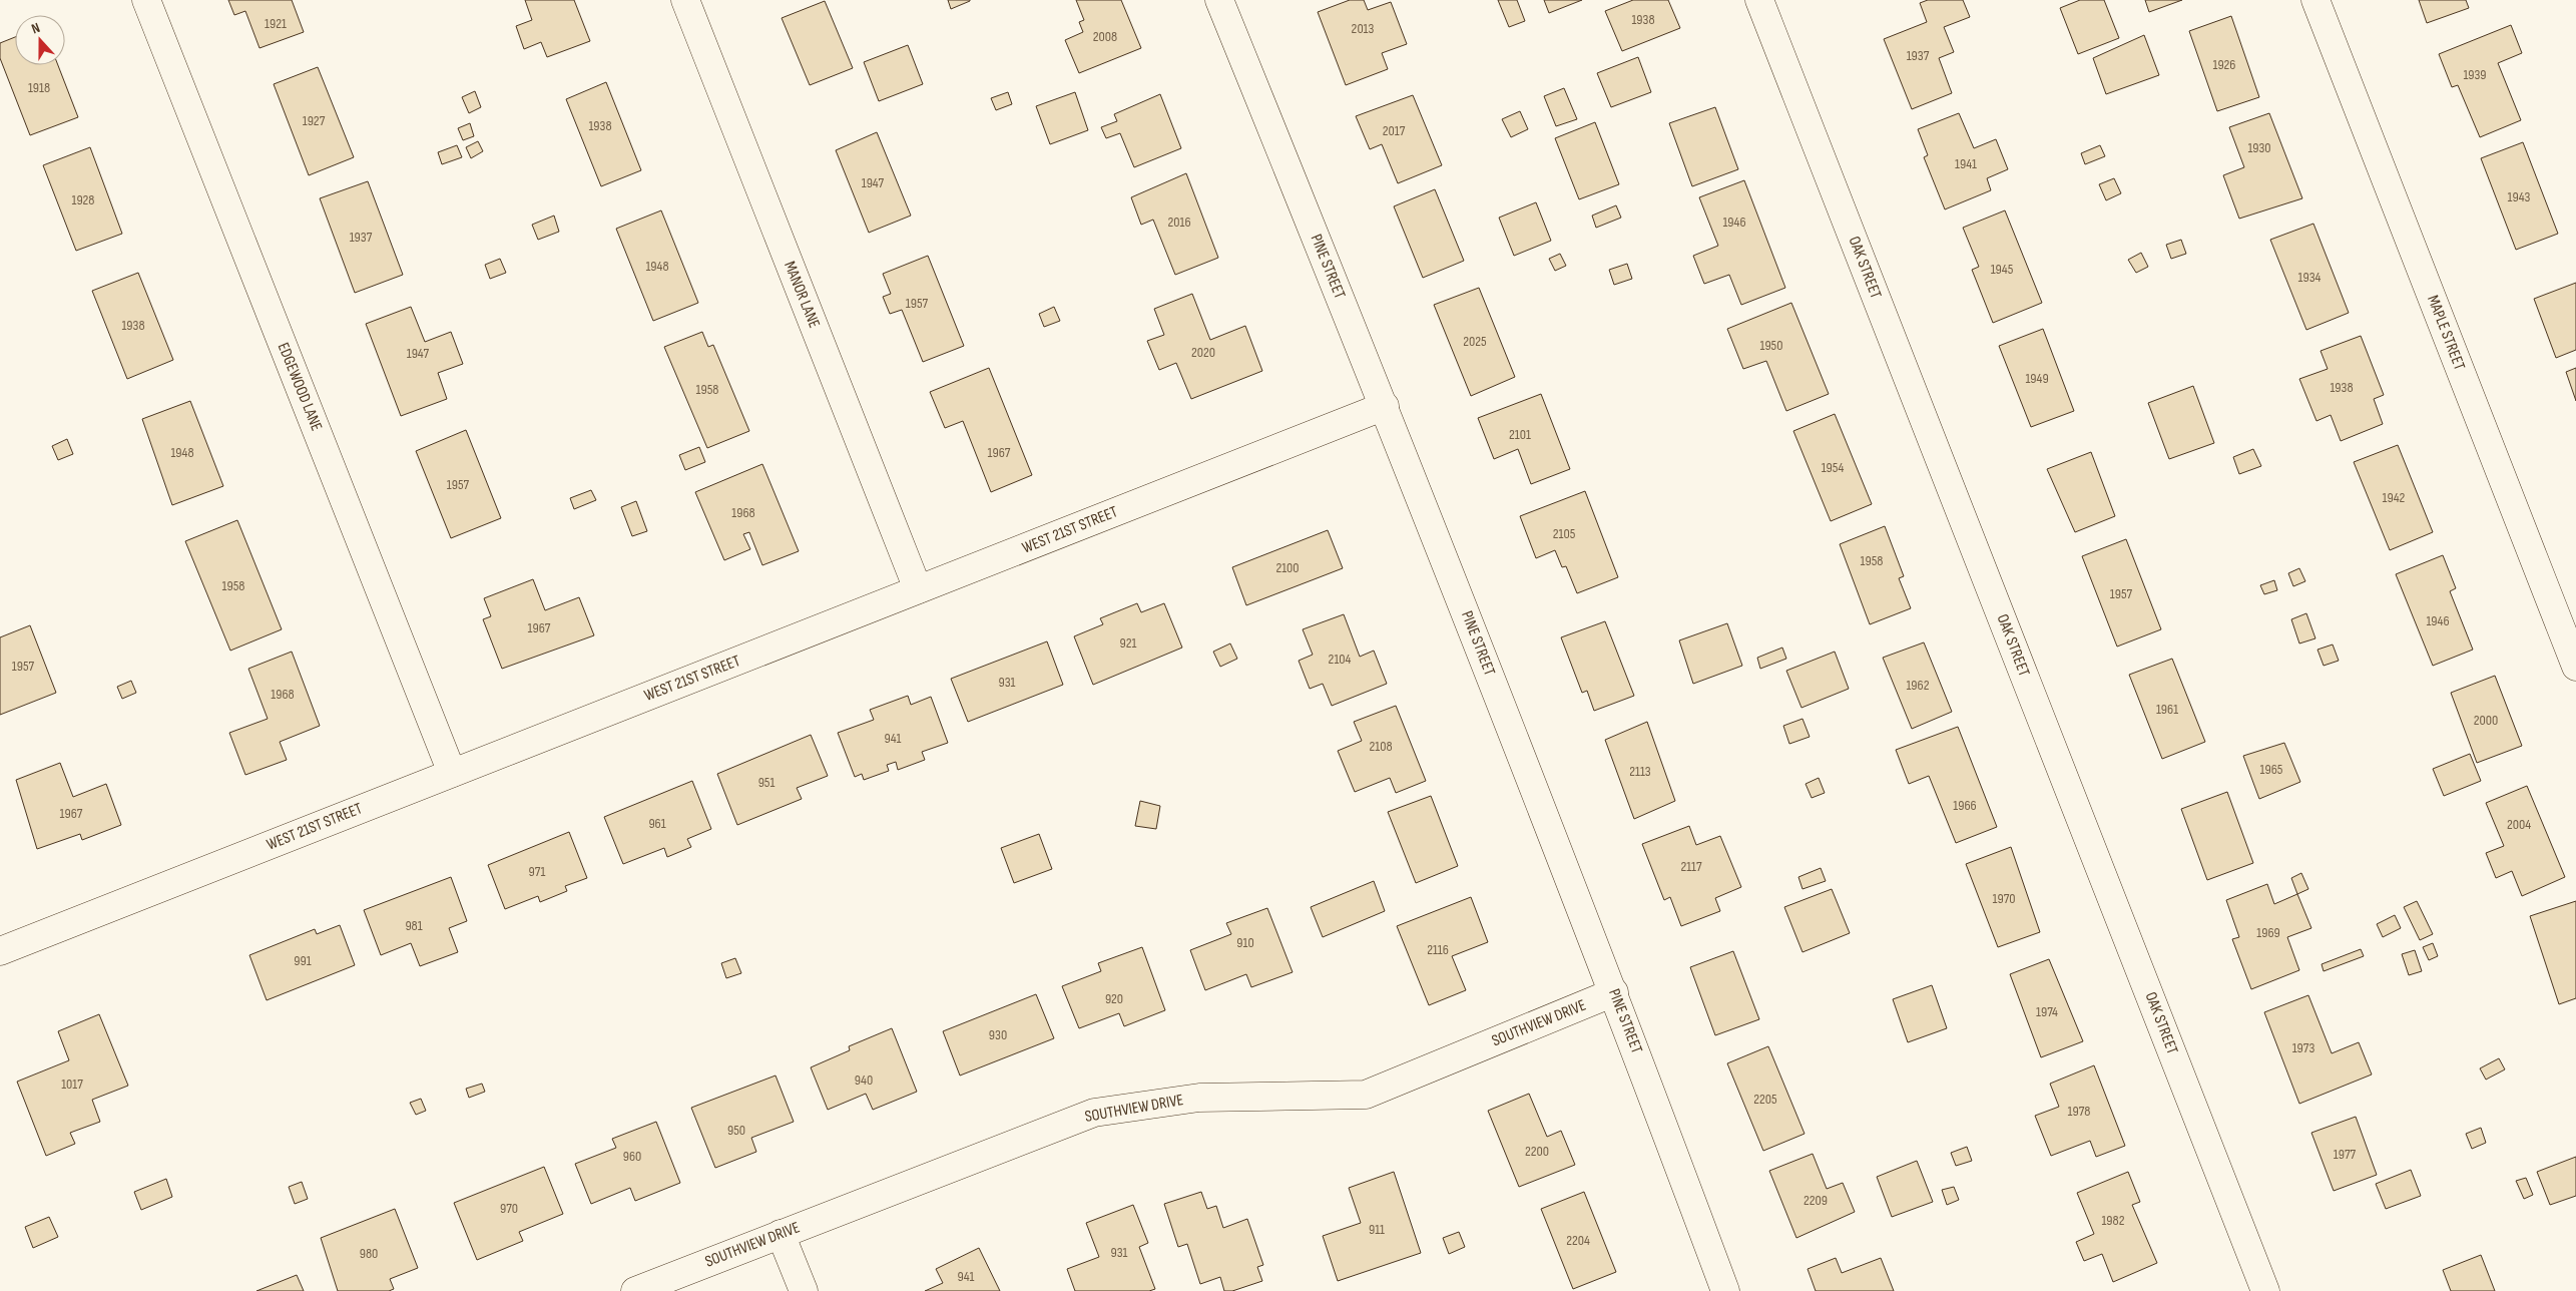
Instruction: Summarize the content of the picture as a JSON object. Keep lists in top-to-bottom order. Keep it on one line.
{"streets":{"street":["PINE STREET","OAK STREET","MANOR LANE","MAPLE STREET","EDGEWOOD LANE","WEST 21ST STREET","SOUTHVIEW DRIVE"]},"crossings":[["PINE STREET","WEST 21ST STREET"],["PINE STREET","SOUTHVIEW DRIVE"],["MANOR LANE","WEST 21ST STREET"],["EDGEWOOD LANE","WEST 21ST STREET"]],"house_numbers":["1938","1921","2013","2008","1937","1926","1939","1918","1927","1938","2017","1930","1941","1947","1943","1928","2016","1946","1937","1948","1945","1934","1957","1938","2025","1950","2020","1947","1949","1938","1958","2101","1948","1967","1954","1957","1942","1968","2105","1958","2100","1958","1957","1946","1967","921","2104","1957","931","1962","1968","1961","2000","941","2108","1965","2113","951","1966","1967","961","2004","2117","971","1970","981","1969","910","2116","991","920","1974","930","1973","940","1017","2205","1978","950","2200","1977","960","2209","970","1982","911","2204","931","980","941"],"north":"top"}
